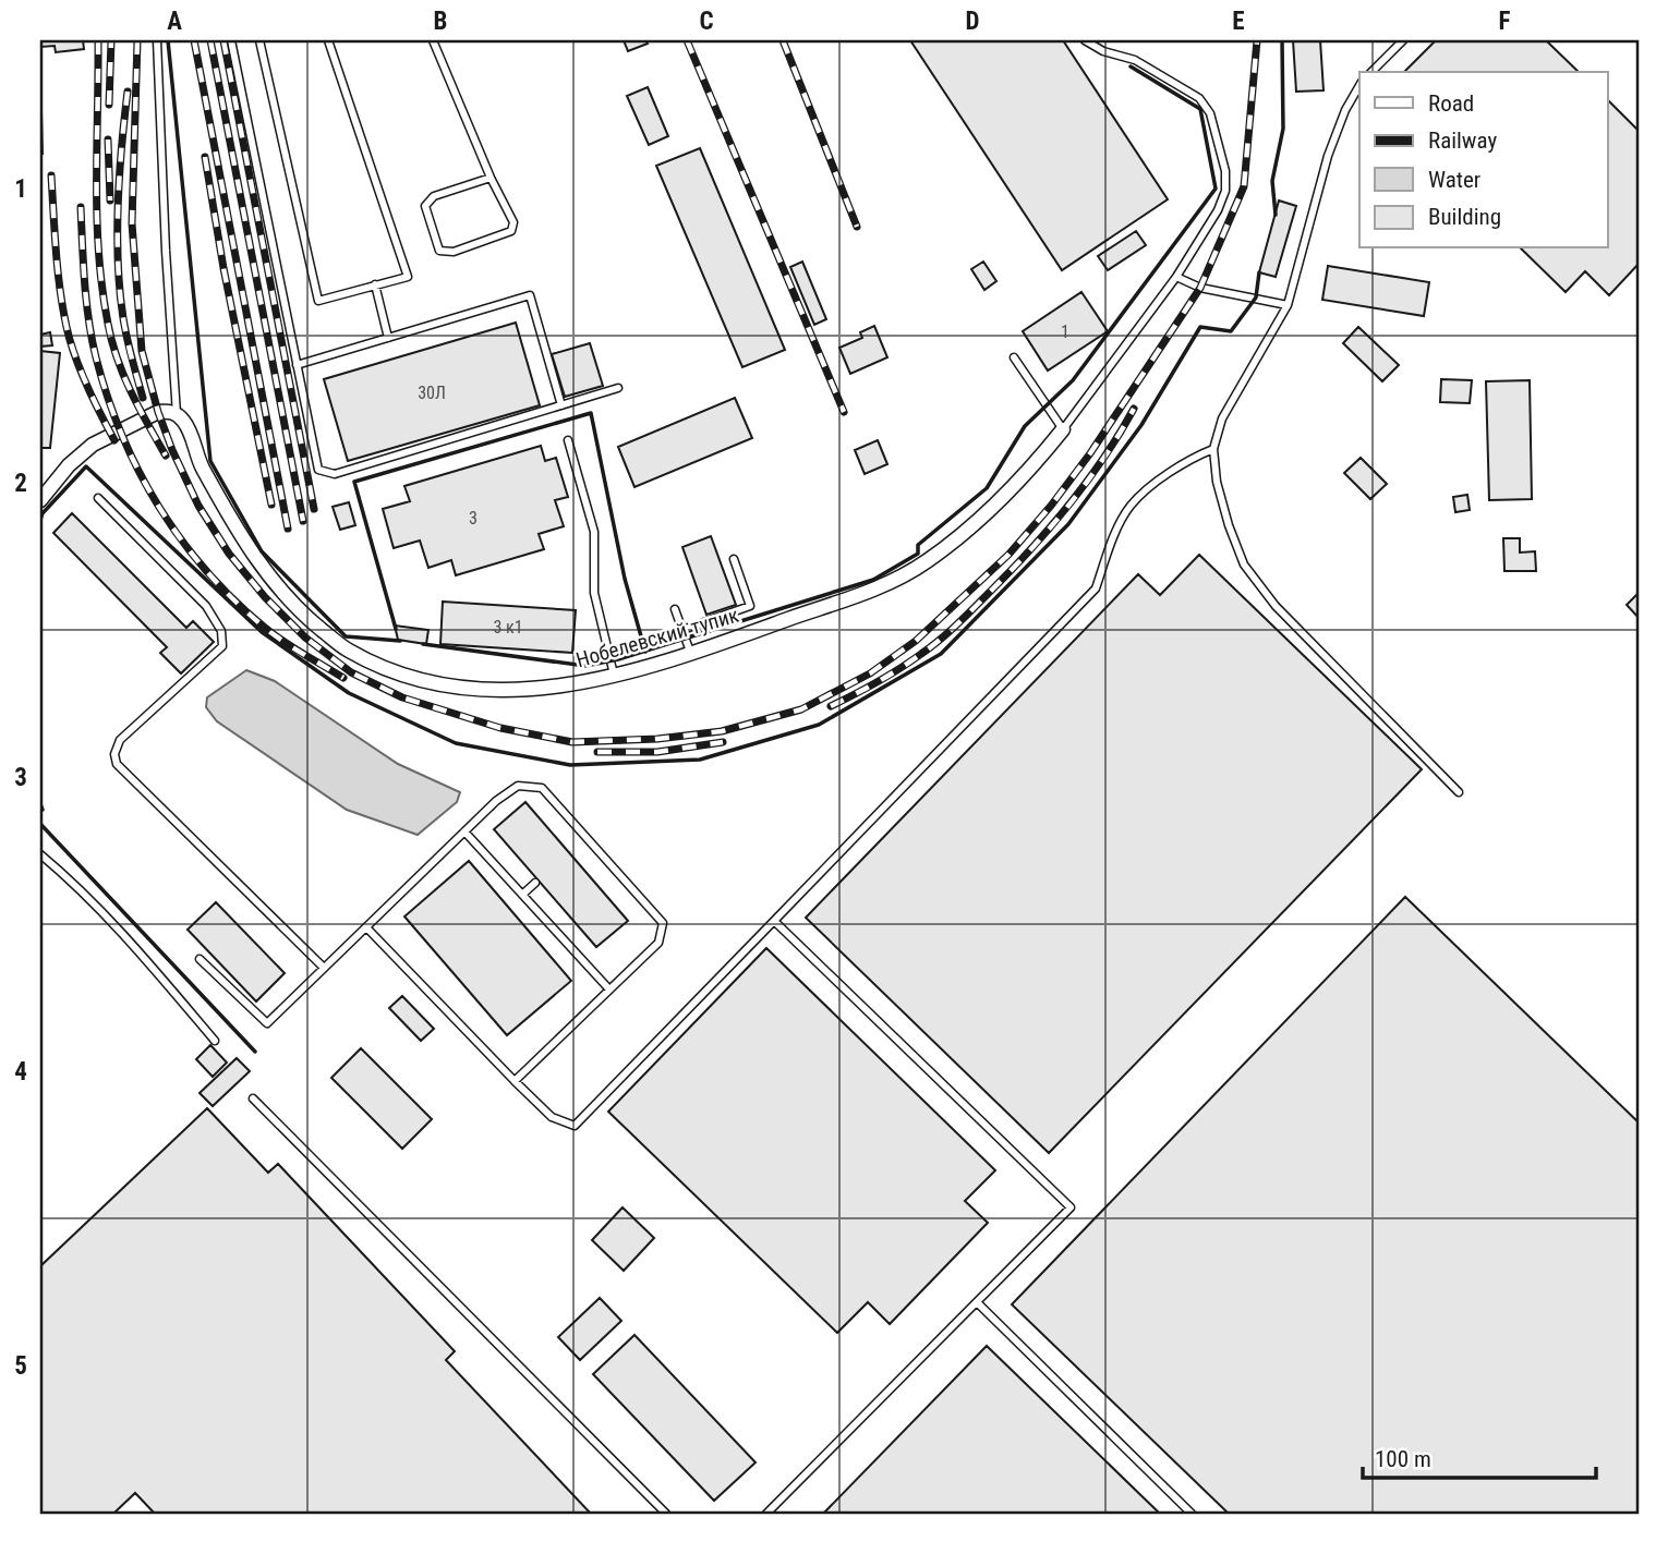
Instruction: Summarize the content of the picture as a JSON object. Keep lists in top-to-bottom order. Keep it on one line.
{"streets":{"street":["Нобелевский тупик"]},"house_numbers":["1","30Л","3","3 к1"],"legend":["Road","Railway","Water","Building"],"scale_bar":"100 m","grid":{"columns":["A","B","C","D","E","F"],"rows":["1","2","3","4","5"]}}
